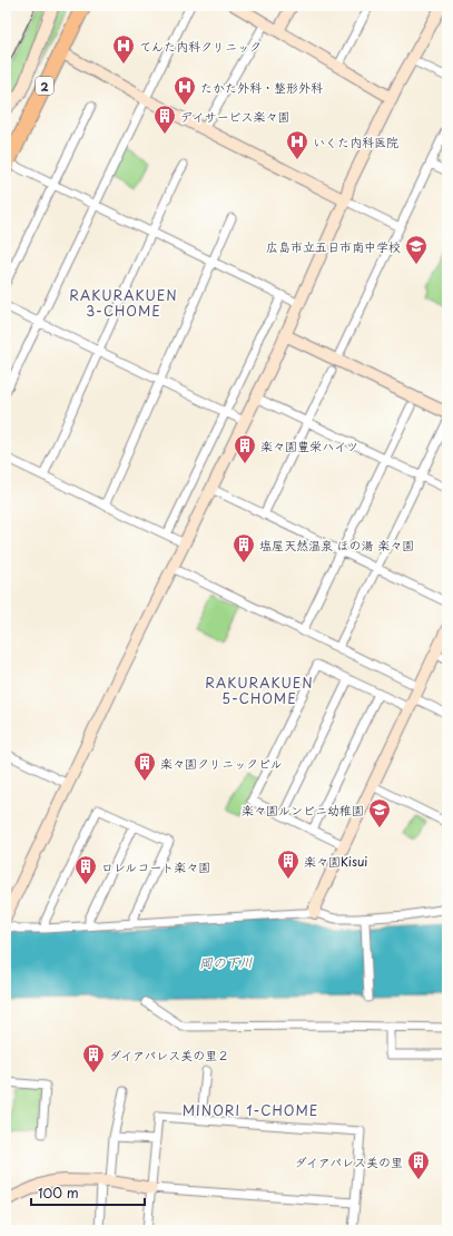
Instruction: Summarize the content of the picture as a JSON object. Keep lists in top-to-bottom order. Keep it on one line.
{"streets":{"highway":["2"]},"districts":["RAKURAKUEN 3-CHOME","RAKURAKUEN 5-CHOME","MINORI 1-CHOME"],"water":["岡の下川"],"places":{"hospital":["てんた内科クリニック","たかた外科・整形外科","いくた内科医院"],"building":["デイサービス楽々園","楽々園豊栄ハイツ","塩屋天然温泉 ほの湯 楽々園","楽々園クリニックビル","楽々園Kisui","ロレルコート楽々園","ダイアパレス美の里２","ダイアパレス美の里"],"school or university":["広島市立五日市南中学校","楽々園ルンビニ幼稚園"]},"scale_bar":"100 m"}
